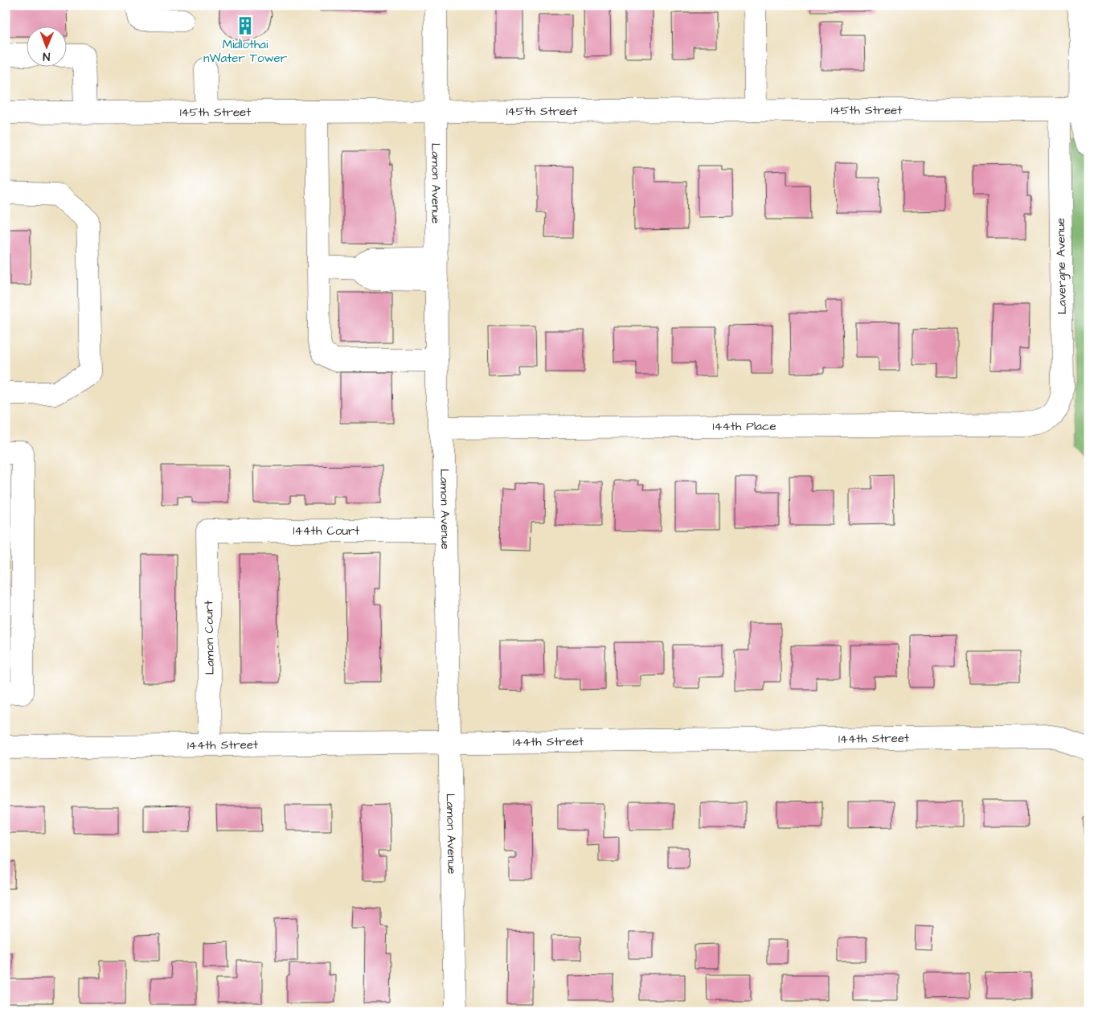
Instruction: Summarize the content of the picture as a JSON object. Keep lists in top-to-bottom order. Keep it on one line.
{"streets":{"street":["145th Street","Lamon Avenue","Lavergne Avenue","144th Place","144th Court","Lamon Court","144th Street"]},"crossings":[["145th Street","Lamon Avenue"],["145th Street","Lavergne Avenue"],["Lamon Avenue","144th Place"],["Lamon Avenue","144th Court"],["Lamon Avenue","144th Street"],["Lavergne Avenue","144th Place"],["144th Court","Lamon Court"],["Lamon Court","144th Street"]],"places":{"building":["Midlothai nWater Tower"]},"north":"bottom"}
